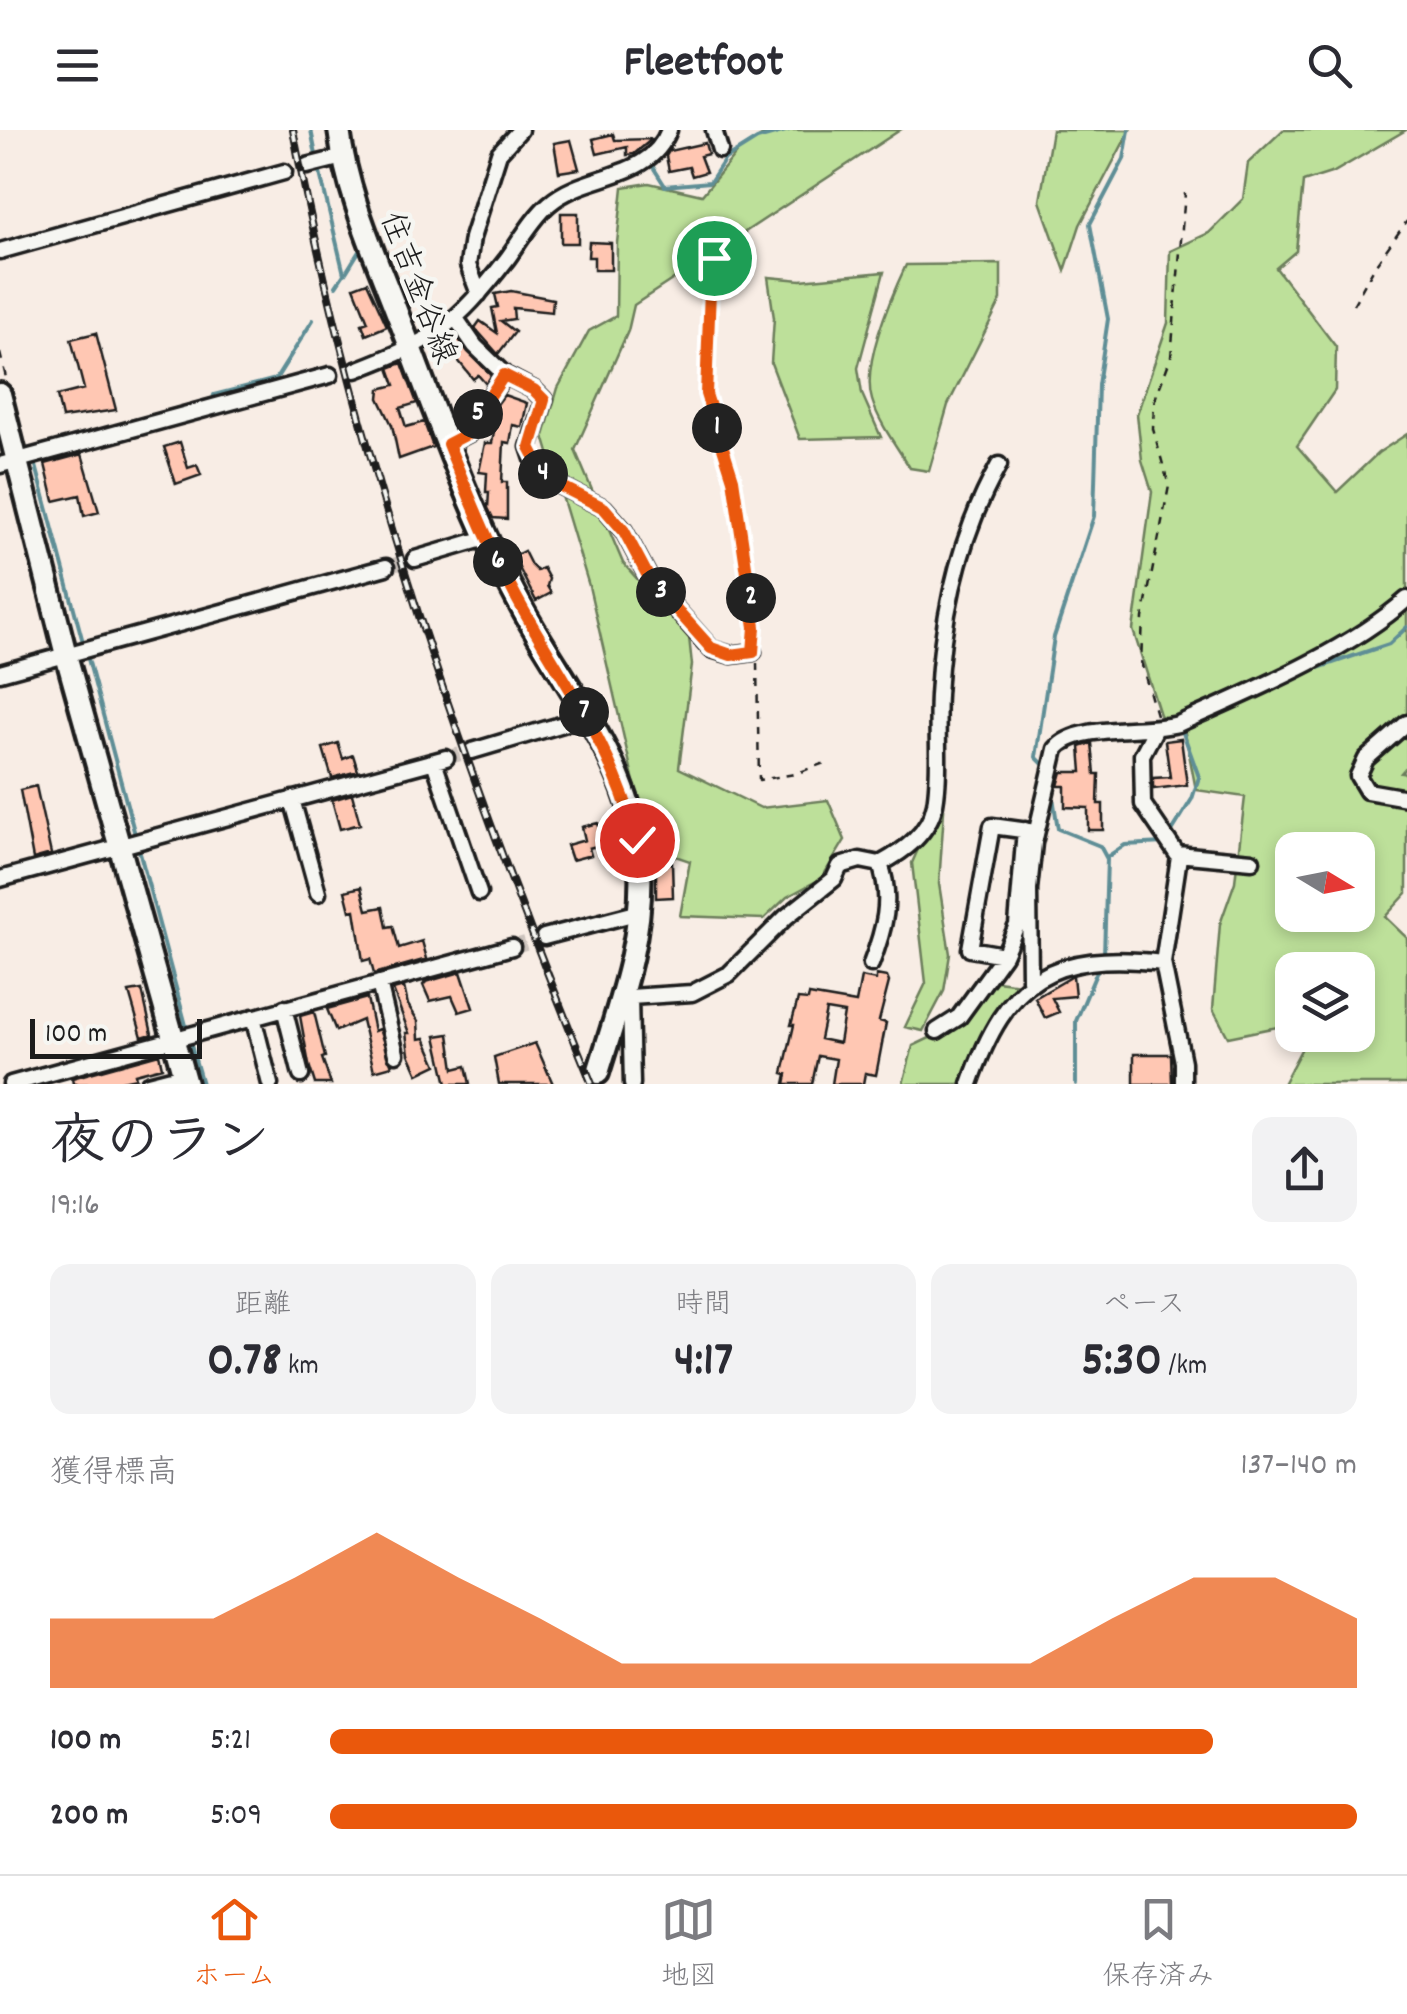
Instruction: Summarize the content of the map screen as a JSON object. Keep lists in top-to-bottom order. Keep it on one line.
{"streets":{"main road":["住吉金谷線"]},"scale_bar":"100 m","north":"right","page":{"header":"Fleetfoot","pins":["5","1","4","6","3","2","7"],"scale":"100 m","heading":["夜のラン","19:16"],"stats":[["距離","0.78 km"],["時間","4:17"],["ペース","5:30 /km"]],"chart":["獲得標高","137–140 m"],"list":[{"name":"100 m","note":"5:21"},{"name":"200 m","note":"5:09"}],"tabs":["ホーム","地図","保存済み"]}}
